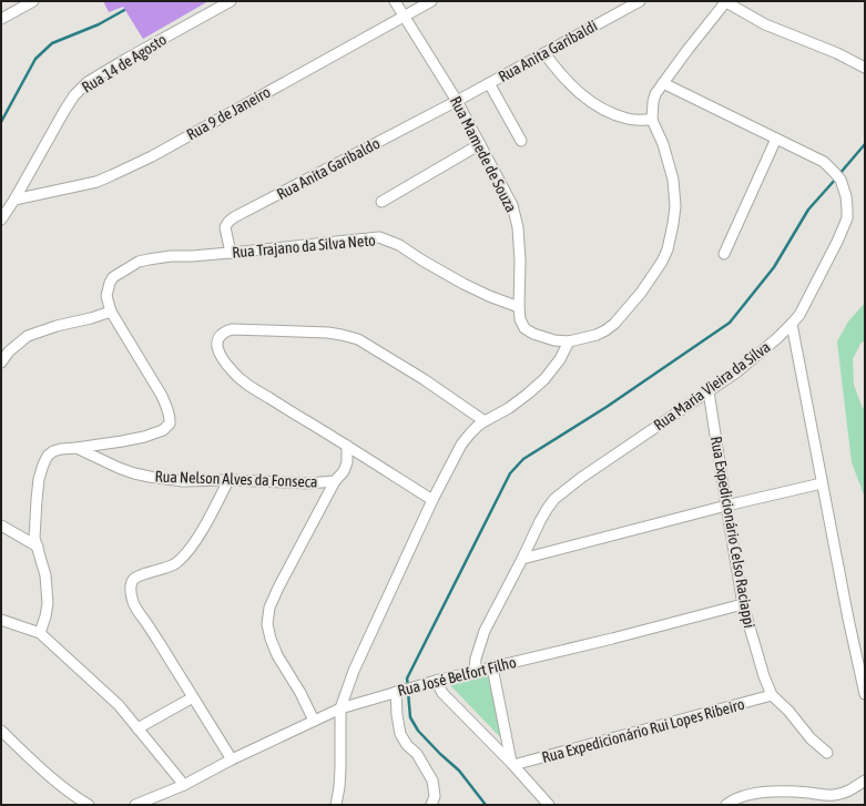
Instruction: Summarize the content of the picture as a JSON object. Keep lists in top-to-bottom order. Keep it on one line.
{"streets":{"street":["Rua Anita Garibaldi","Rua 14 de Agosto","Rua 9 de Janeiro","Rua Mamede de Souza","Rua Anita Garibaldo","Rua Trajano da Silva Neto","Rua Maria Vieira da Silva","Rua Nelson Alves da Fonseca","Rua Expedicionário Celso Raciappi","Rua José Belfort Filho","Rua Expedicionário Rui Lopes Ribeiro"]},"crossings":[["Rua Anita Garibaldi","Rua Mamede de Souza"],["Rua Anita Garibaldi","Rua Anita Garibaldo"],["Rua 14 de Agosto","Rua 9 de Janeiro"],["Rua 9 de Janeiro","Rua Mamede de Souza"],["Rua Mamede de Souza","Rua Anita Garibaldo"],["Rua Mamede de Souza","Rua Trajano da Silva Neto"],["Rua Anita Garibaldo","Rua Trajano da Silva Neto"],["Rua Maria Vieira da Silva","Rua Expedicionário Celso Raciappi"],["Rua Maria Vieira da Silva","Rua José Belfort Filho"],["Rua Expedicionário Celso Raciappi","Rua José Belfort Filho"],["Rua Expedicionário Celso Raciappi","Rua Expedicionário Rui Lopes Ribeiro"]]}
